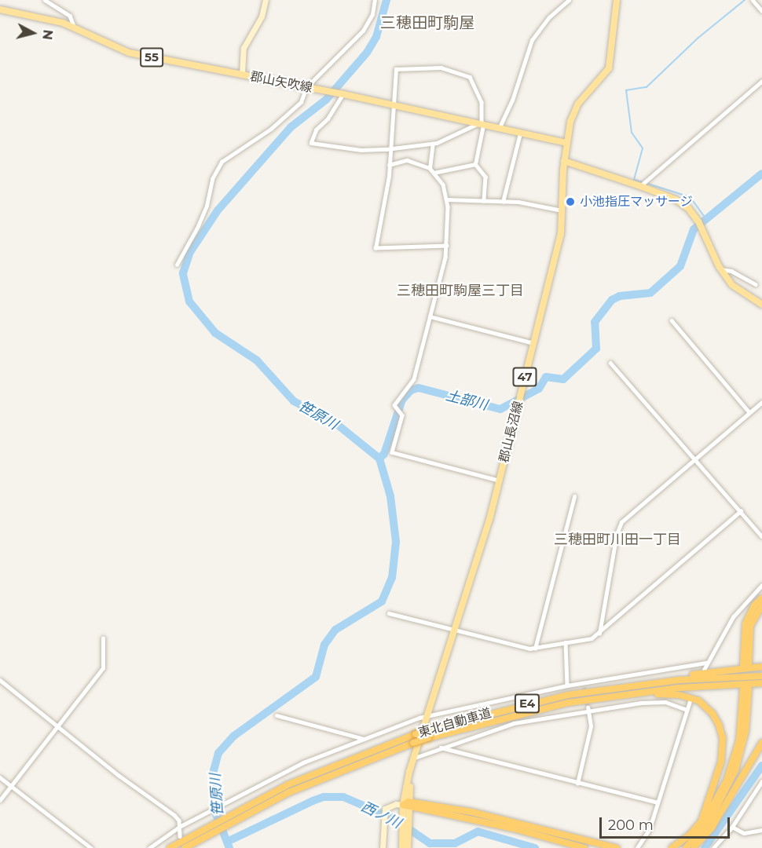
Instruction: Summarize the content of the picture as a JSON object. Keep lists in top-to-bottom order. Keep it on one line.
{"streets":{"highway":["E4","東北自動車道"],"main road":["55","郡山矢吹線","47","郡山長沼線"]},"crossings":[["郡山矢吹線","郡山長沼線"]],"districts":["三穂田町駒屋","三穂田町駒屋三丁目","三穂田町川田一丁目"],"water":["土部川","笹原川","西ノ川"],"places":["小池指圧マッサージ"],"scale_bar":"200 m","north":"right"}
